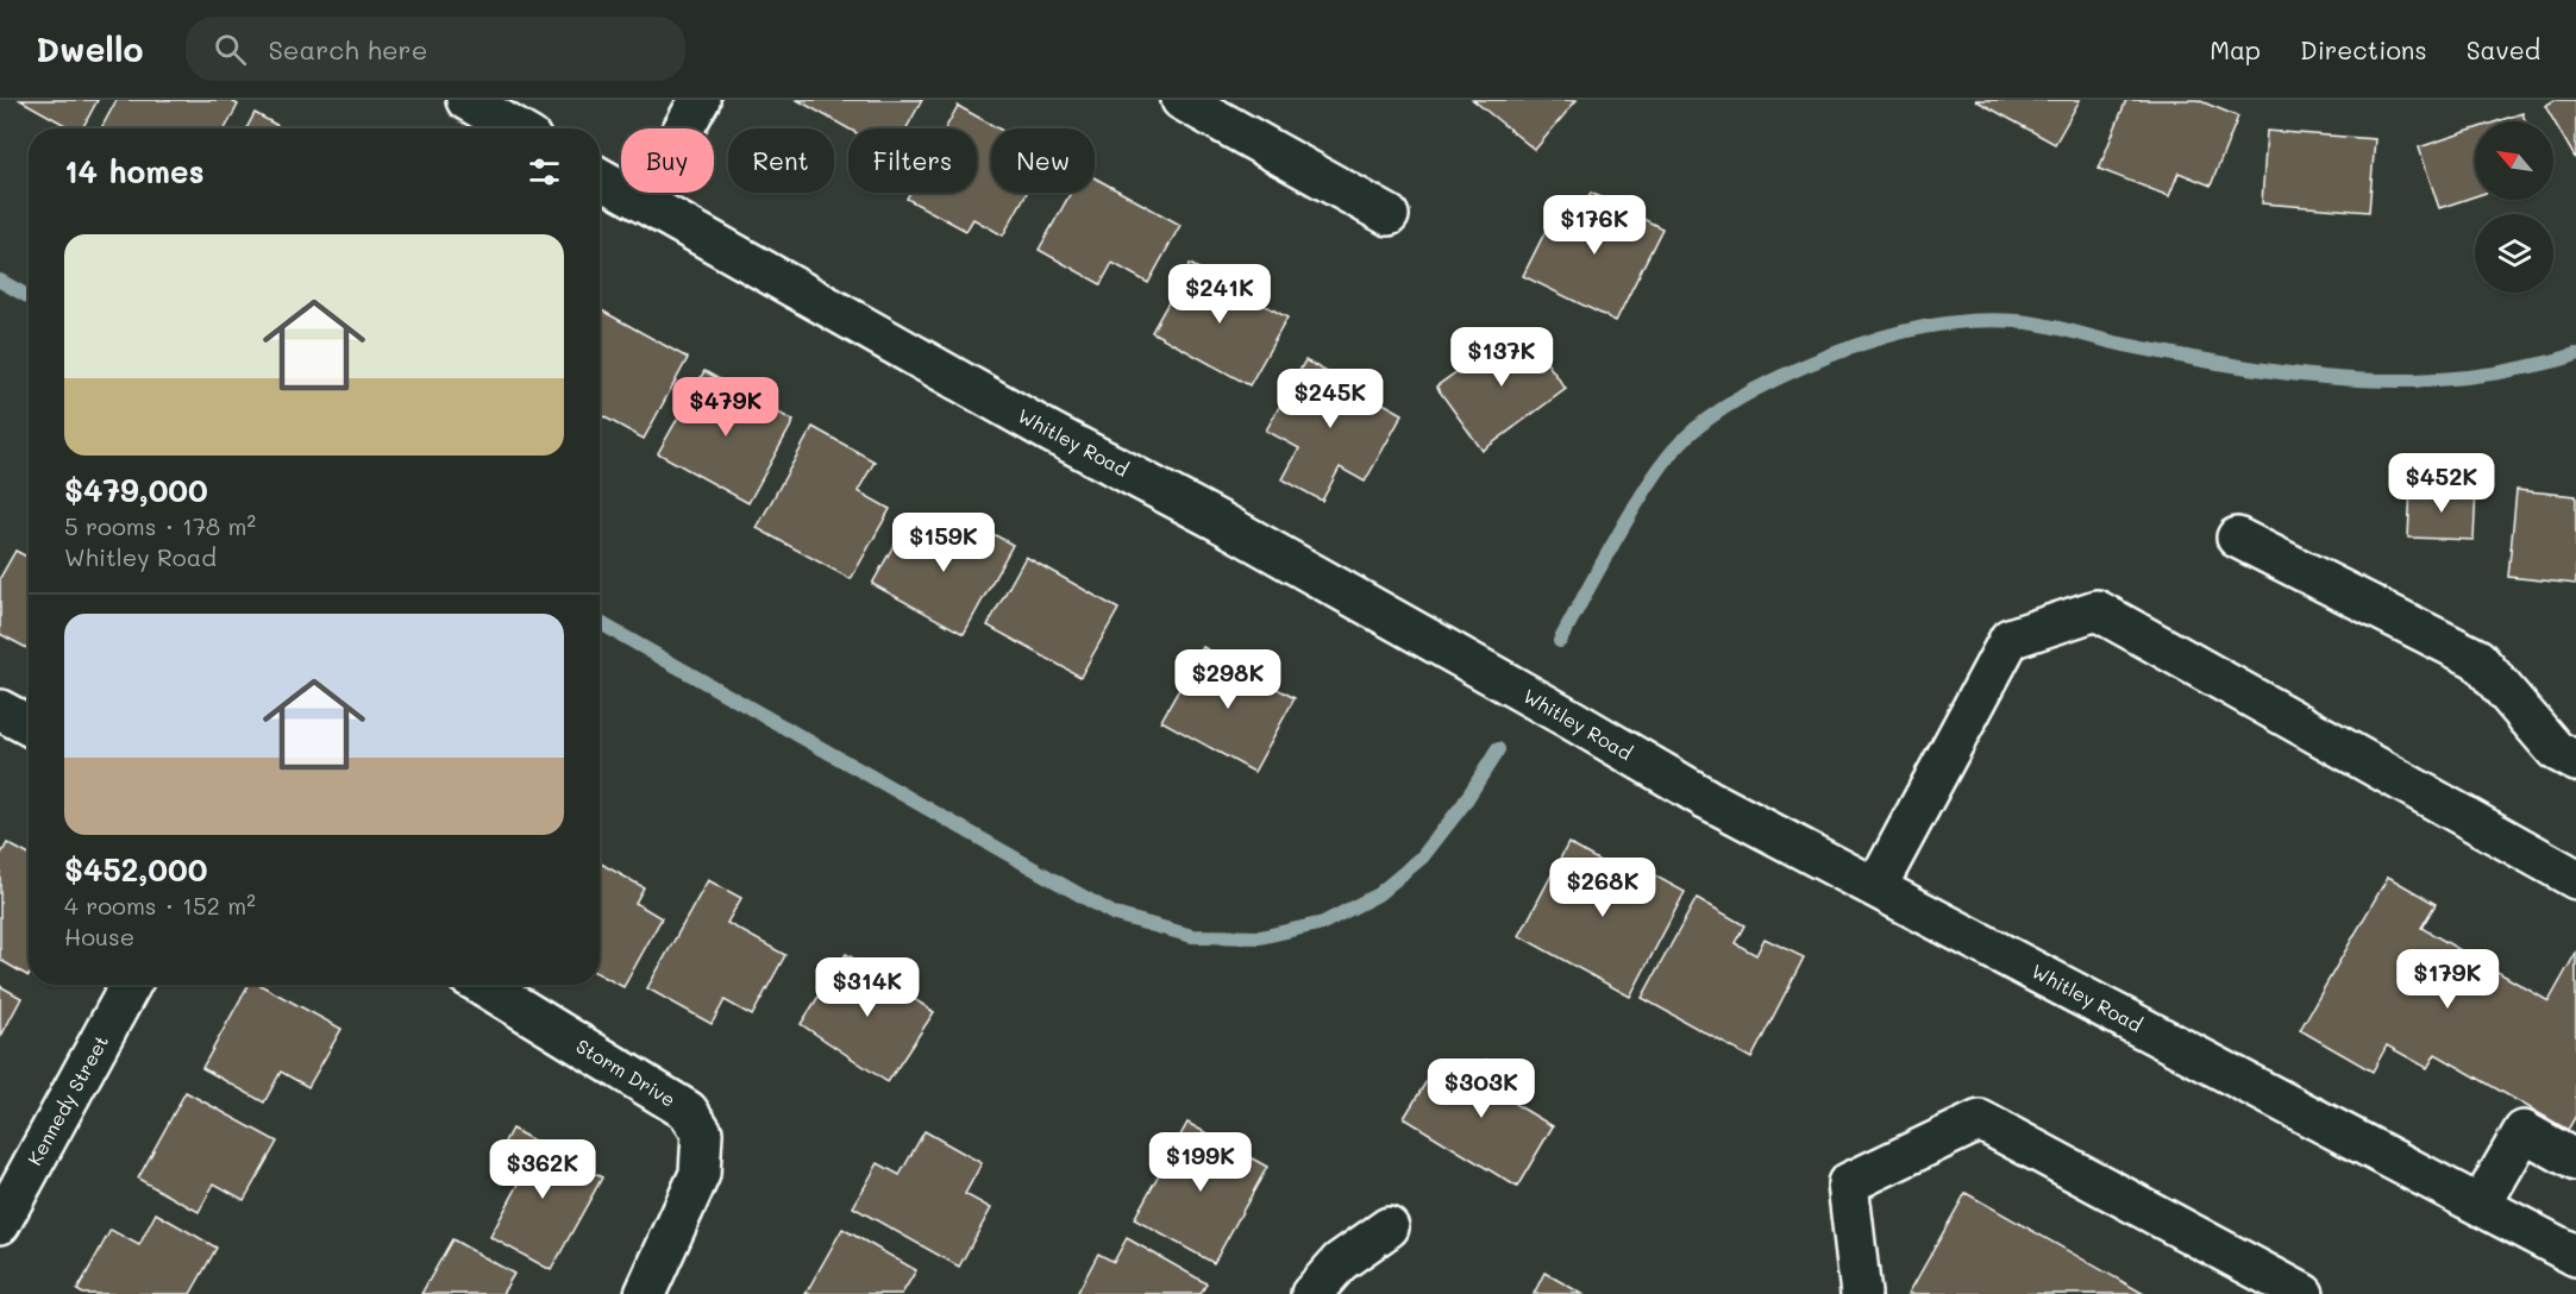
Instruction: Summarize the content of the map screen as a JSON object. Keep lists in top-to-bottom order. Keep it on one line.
{"streets":{"street":["Whitley Road","Storm Drive","Kennedy Street"]},"north":"top left","page":{"header":"Dwello","search":"Search here","nav":["Map","Directions","Saved"],"chip":["Buy","Rent","Filters","New"],"heading":"14 homes","price":["$176K","$241K","$137K","$245K","$479K","$452K","$159K","$298K","$268K","$179K","$314K","$303K","$199K","$362K"],"list":[{"name":"$479,000","note":"5 rooms · 178 m² · Whitley Road"},{"name":"$452,000","note":"4 rooms · 152 m² · House"}]}}
